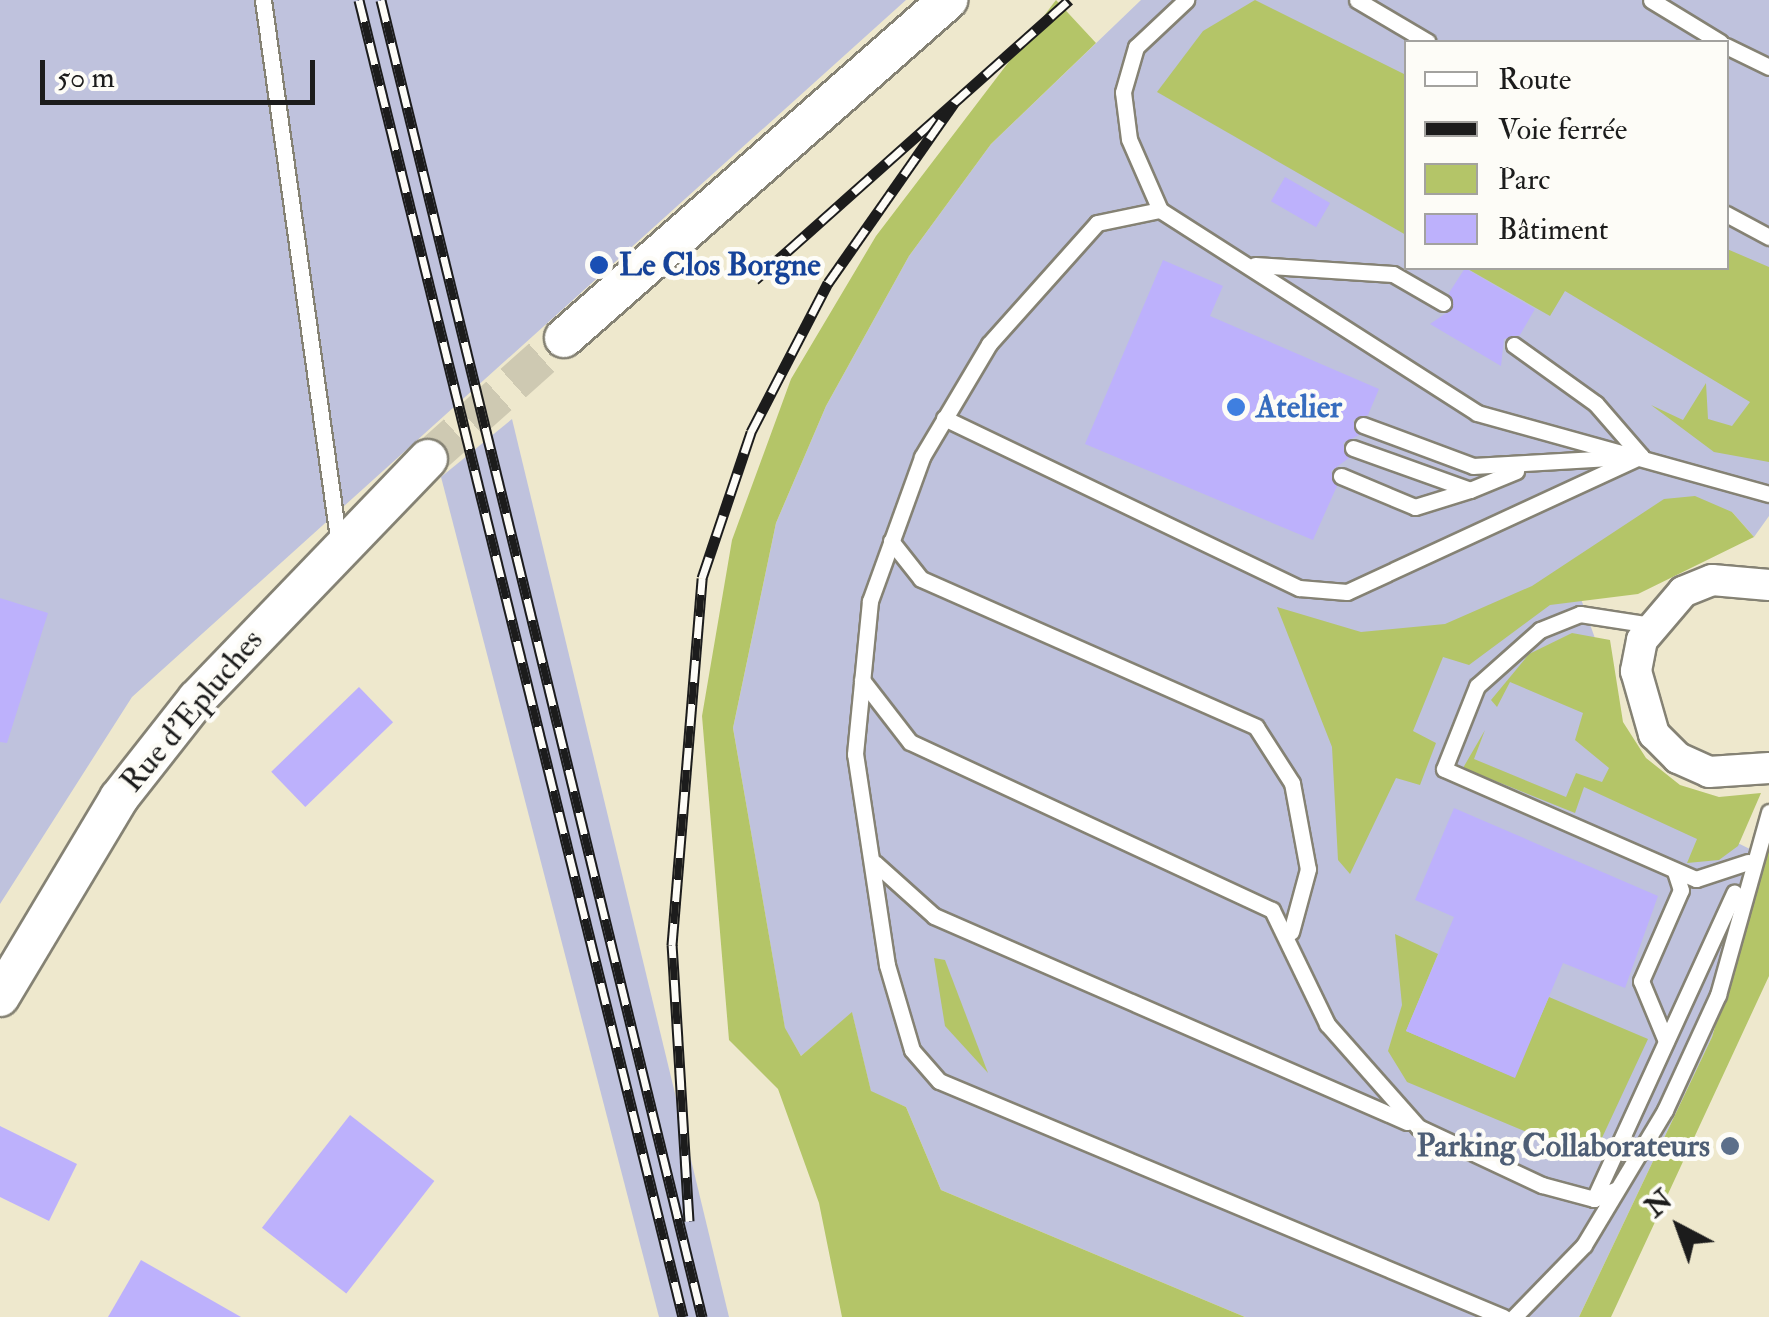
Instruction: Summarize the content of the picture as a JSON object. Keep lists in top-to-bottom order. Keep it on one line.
{"streets":{"street":["Rue d'Epluches"]},"places":["Le Clos Borgne","Atelier","Parking Collaborateurs"],"legend":["Route","Voie ferrée","Parc","Bâtiment"],"scale_bar":"50 m","north":"top left"}
